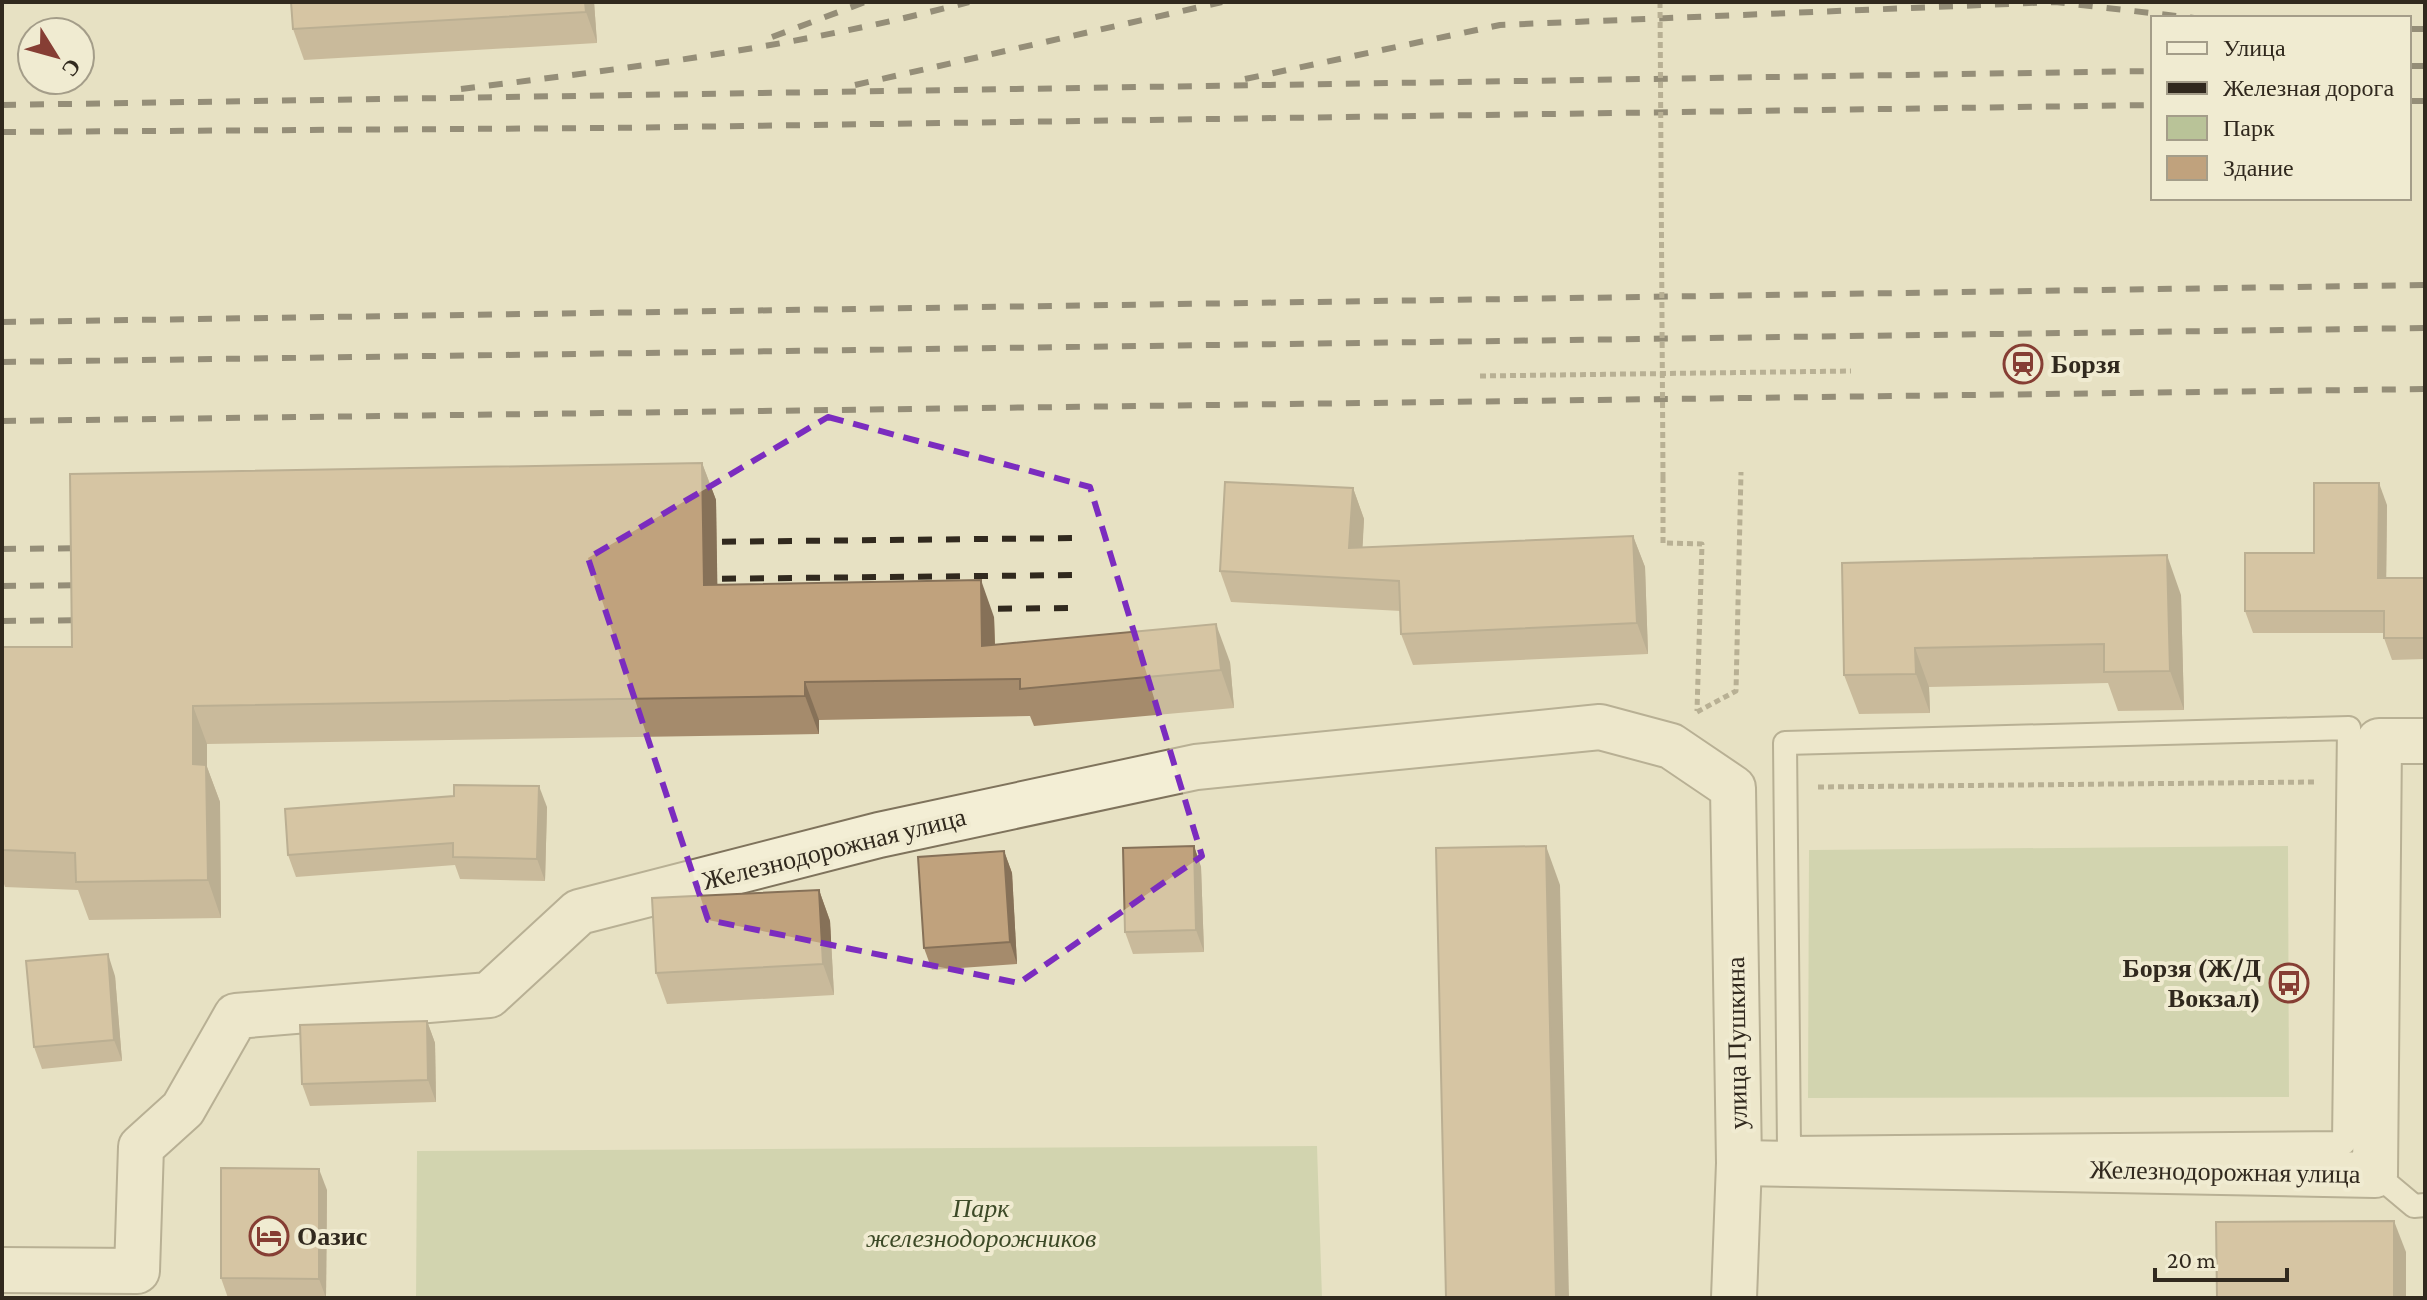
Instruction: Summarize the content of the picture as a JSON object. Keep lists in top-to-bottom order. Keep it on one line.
{"streets":{"street":["Железнодорожная улица","улица Пушкина"]},"crossings":[["Железнодорожная улица","улица Пушкина"]],"parks":["Парк железнодорожников"],"places":{"station":["Борзя"],"bus stop":["Борзя (Ж/Д Вокзал)"],"hotel":["Оазис"]},"legend":["Улица","Железная дорога","Парк","Здание"],"scale_bar":"20 m","north":"bottom right"}
